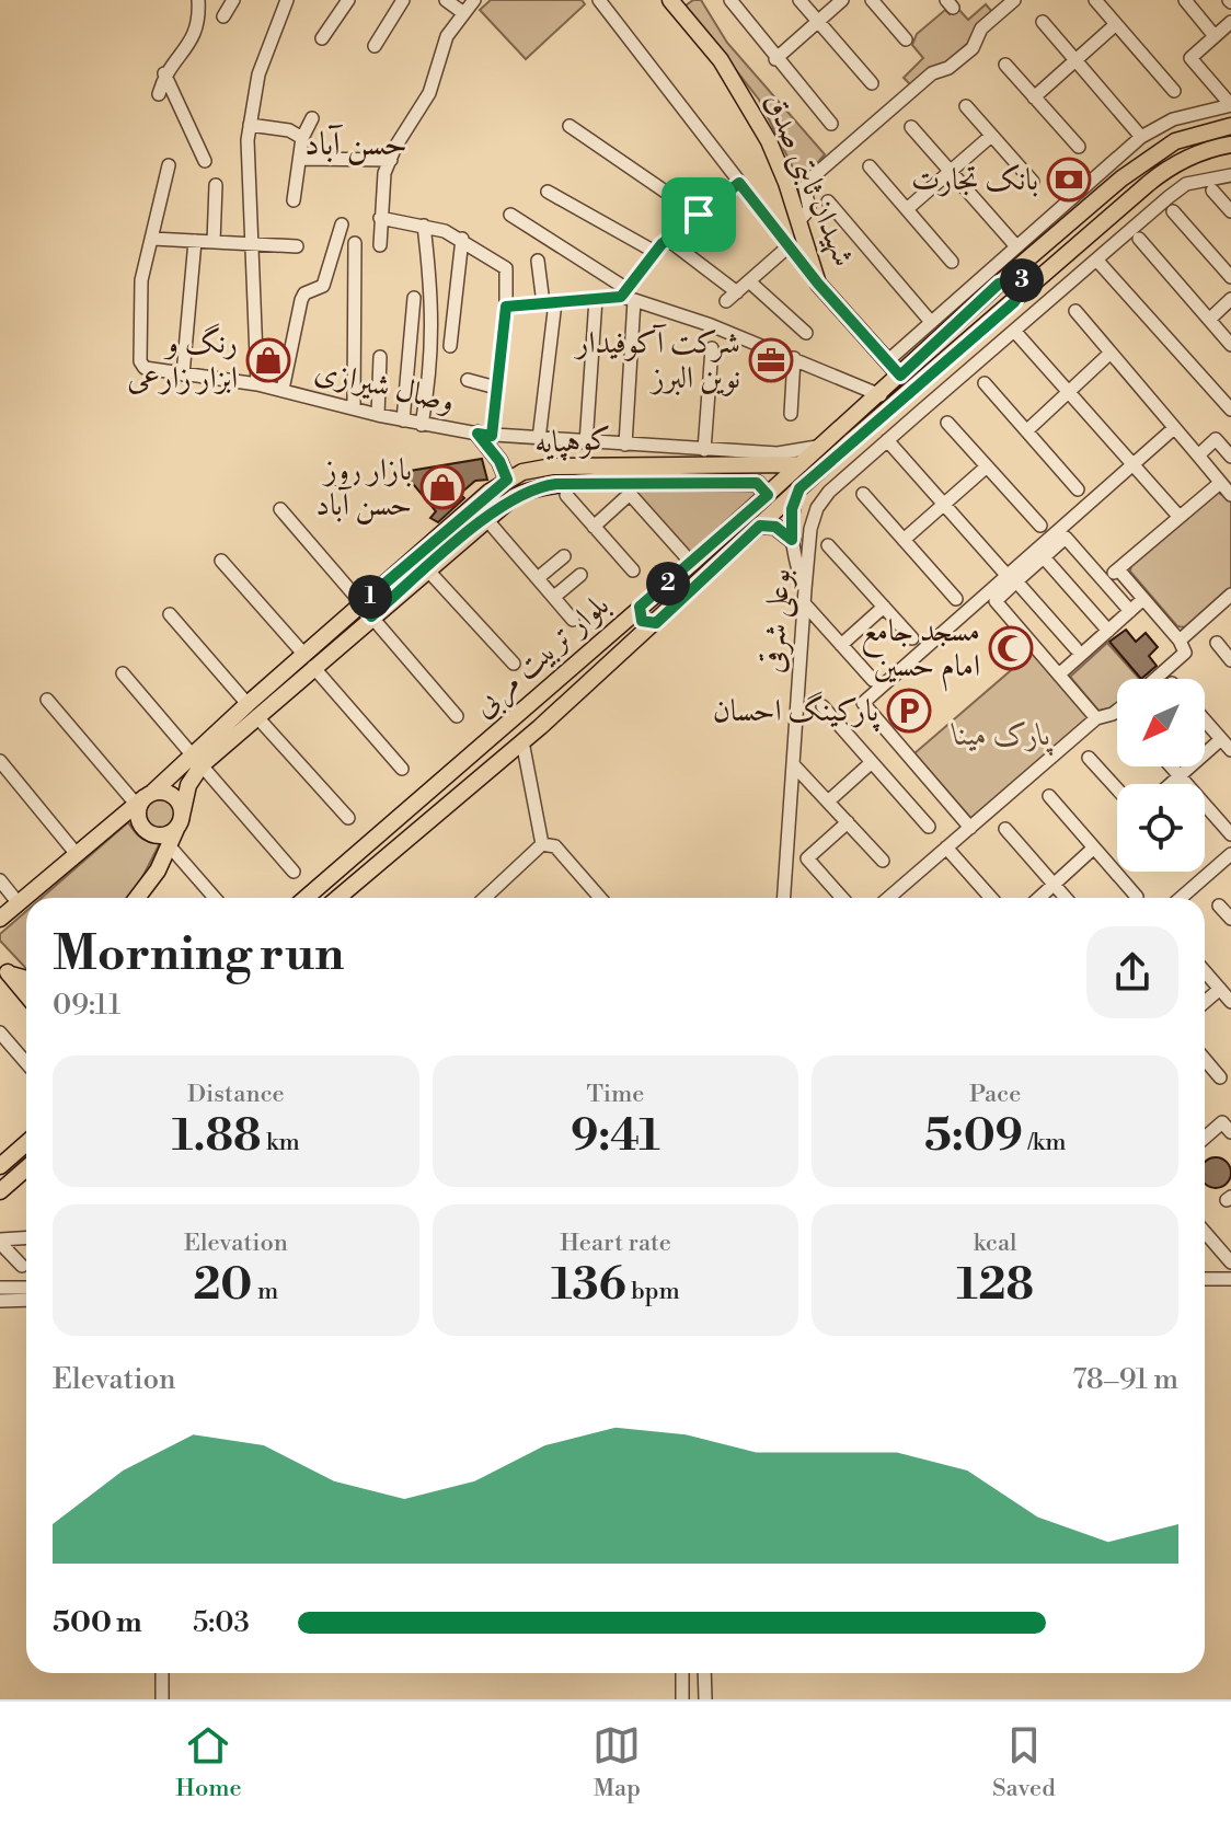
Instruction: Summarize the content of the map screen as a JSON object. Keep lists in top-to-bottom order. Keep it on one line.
{"streets":{"main road":["شهیدان ثابتی صدق","کوهپایه","بلوار تربیت مربی"],"street":["وصال شیرازی","بوعلی شرقی"]},"crossings":[["شهیدان ثابتی صدق","بلوار تربیت مربی"],["وصال شیرازی","بلوار تربیت مربی"],["کوهپایه","بلوار تربیت مربی"]],"districts":["حسن آباد"],"parks":["پارک مینا"],"places":{"bank":["بانک تجارت"],"shop":["رنگ و ابزار زارعی","بازار روز حسن آباد"],"office":["شرکت آکوفیدار نوین البرز"],"mosque":["مسجد جامع امام حسین"],"parking":["پارکینگ احسان"]},"north":"bottom left","page":{"pins":["3","2","1"],"heading":["Morning run","09:11"],"stats":[["Distance","1.88 km"],["Time","9:41"],["Pace","5:09 /km"],["Elevation","20 m"],["Heart rate","136 bpm"],["kcal","128"]],"chart":["Elevation","78–91 m"],"list":[{"name":"500 m","note":"5:03"}],"tabs":["Home","Map","Saved"]}}
